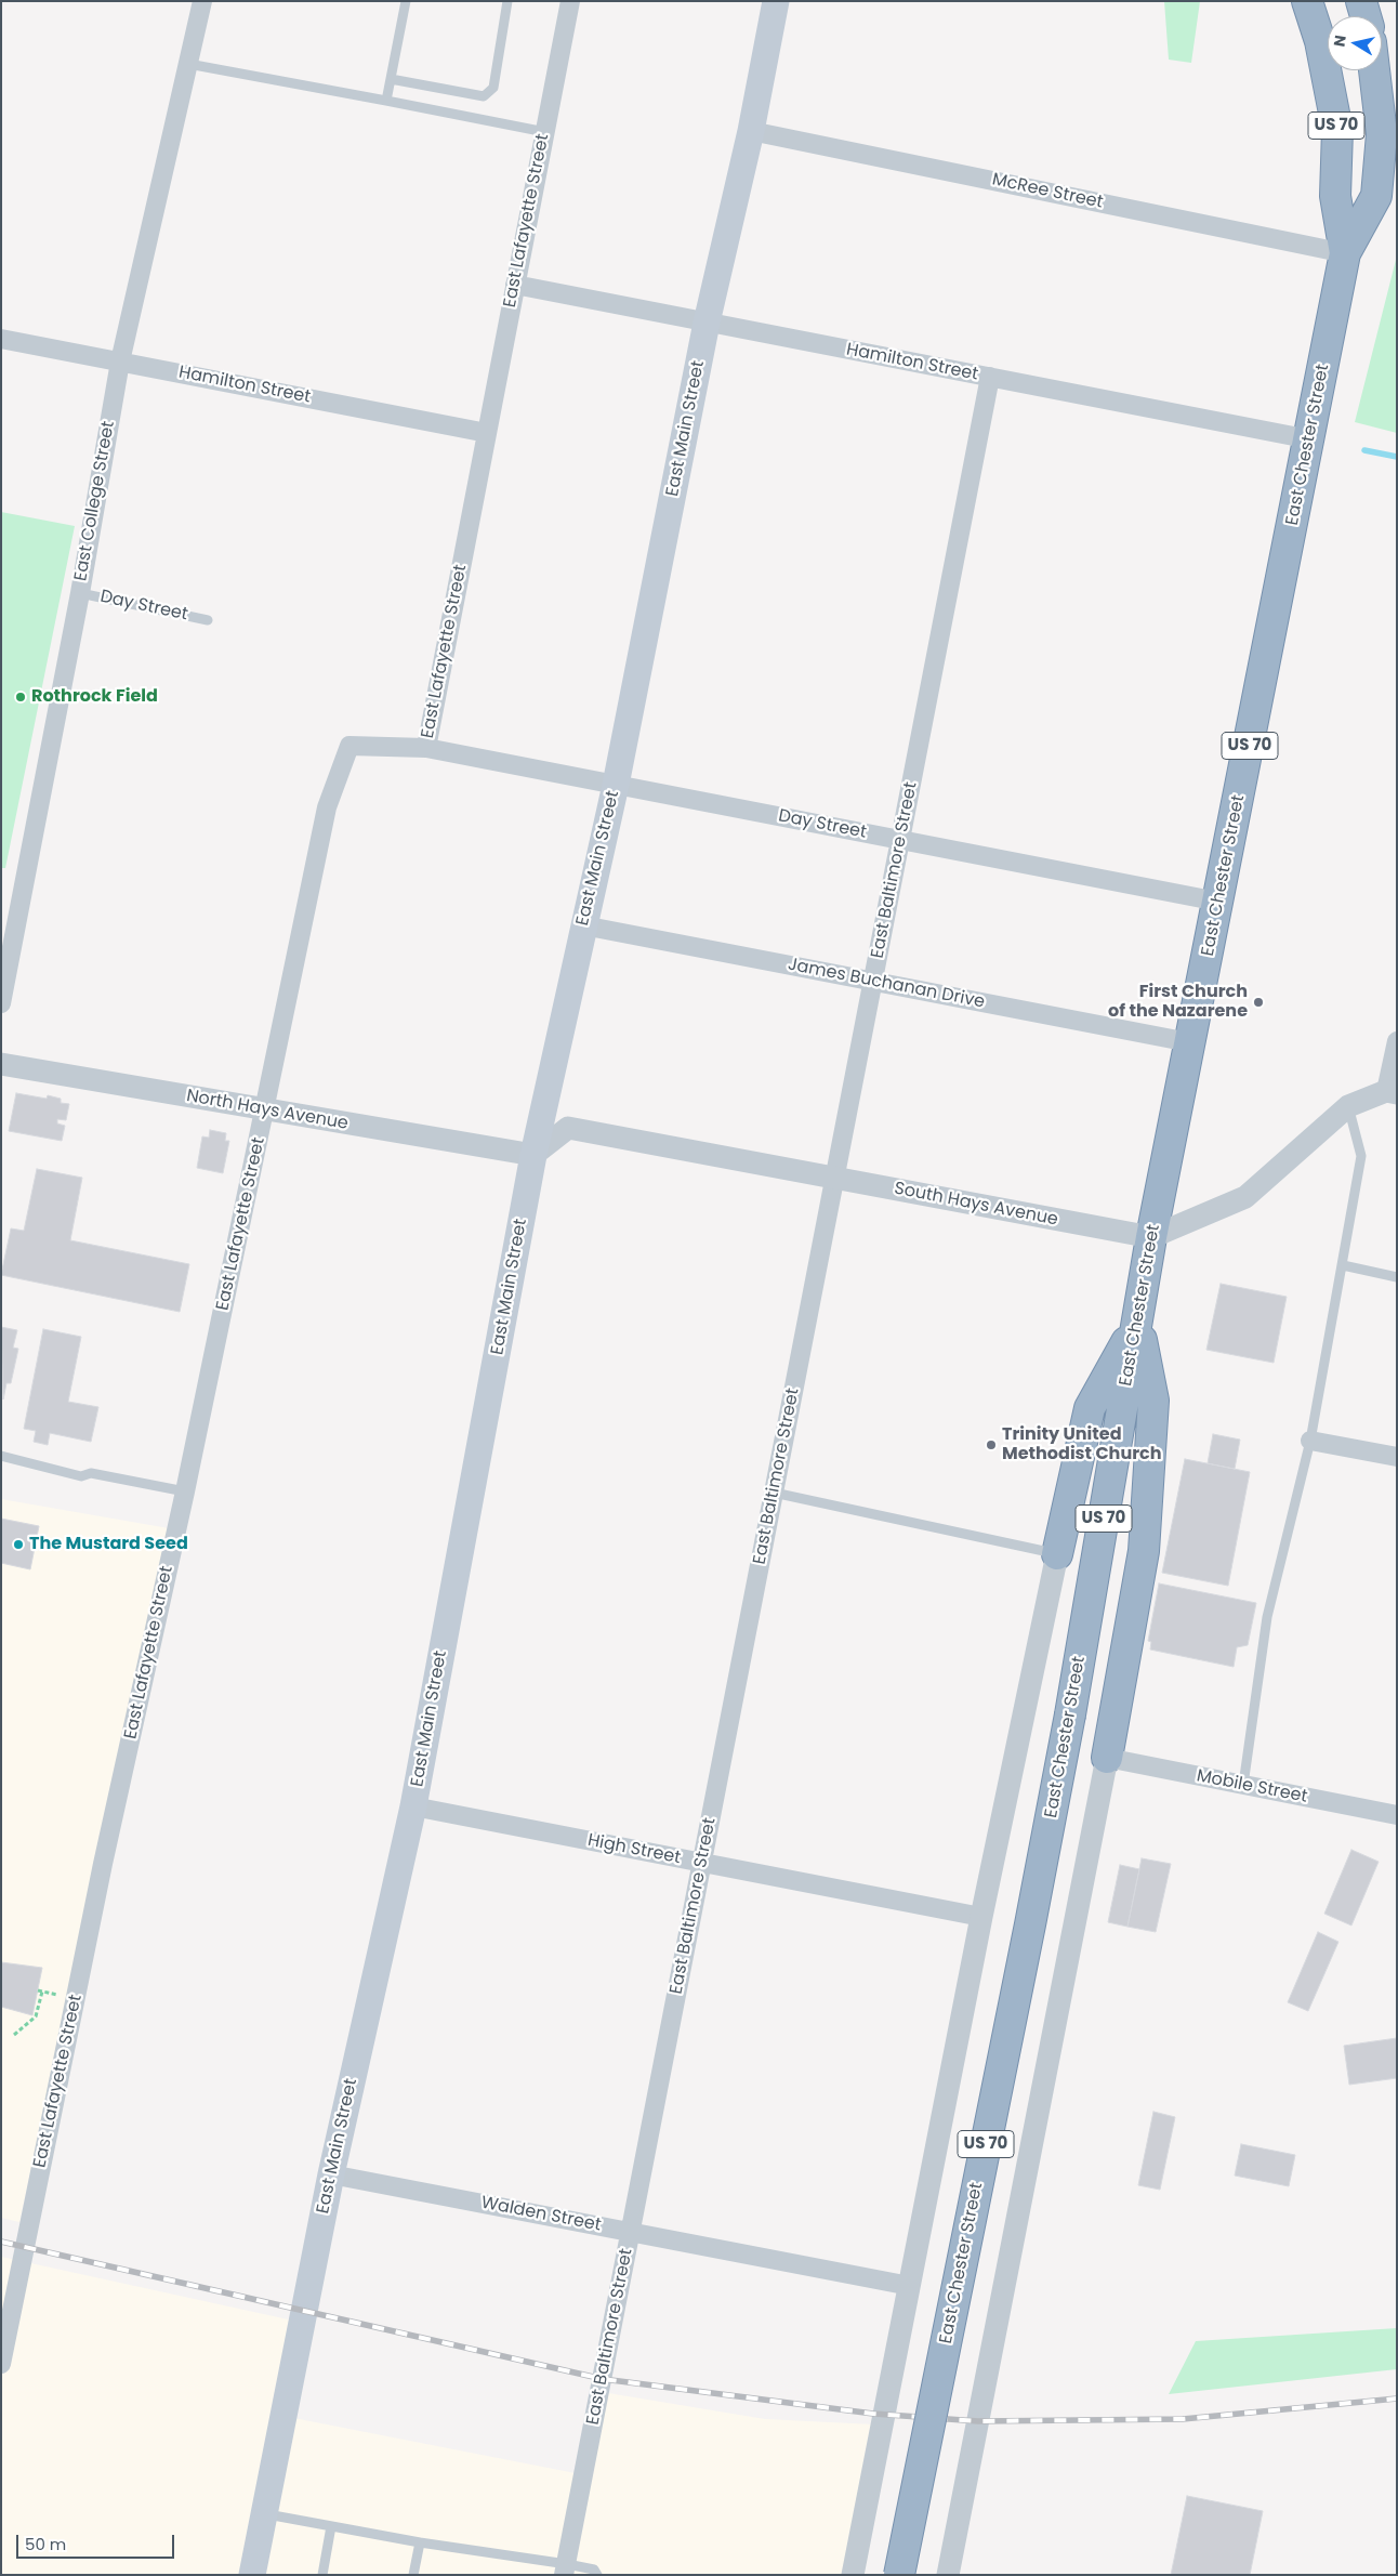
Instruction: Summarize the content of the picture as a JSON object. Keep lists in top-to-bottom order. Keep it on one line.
{"streets":{"highway":["US 70","East Chester Street"],"main road":["East Main Street"],"street":["McRee Street","East Lafayette Street","Hamilton Street","East College Street","Day Street","East Baltimore Street","James Buchanan Drive","North Hays Avenue","South Hays Avenue","Mobile Street","High Street","Walden Street"]},"crossings":[["US 70","McRee Street"],["US 70","East Chester Street"],["McRee Street","East Main Street"],["McRee Street","East Chester Street"],["East Lafayette Street","Hamilton Street"],["East Lafayette Street","Day Street"],["East Lafayette Street","North Hays Avenue"],["Hamilton Street","East Main Street"],["Hamilton Street","East Chester Street"],["Hamilton Street","East College Street"],["Hamilton Street","East Baltimore Street"],["East Main Street","Day Street"],["East Main Street","James Buchanan Drive"],["East Main Street","North Hays Avenue"],["East Main Street","South Hays Avenue"],["East Main Street","High Street"],["East Main Street","Walden Street"],["East Chester Street","Day Street"],["East Chester Street","James Buchanan Drive"],["East Chester Street","South Hays Avenue"],["East College Street","Day Street"],["Day Street","East Baltimore Street"],["East Baltimore Street","James Buchanan Drive"],["East Baltimore Street","South Hays Avenue"],["East Baltimore Street","High Street"],["East Baltimore Street","Walden Street"],["North Hays Avenue","South Hays Avenue"]],"places":["Rothrock Field","First Church of the Nazarene","Trinity United Methodist Church","The Mustard Seed"],"scale_bar":"50 m","north":"left"}
